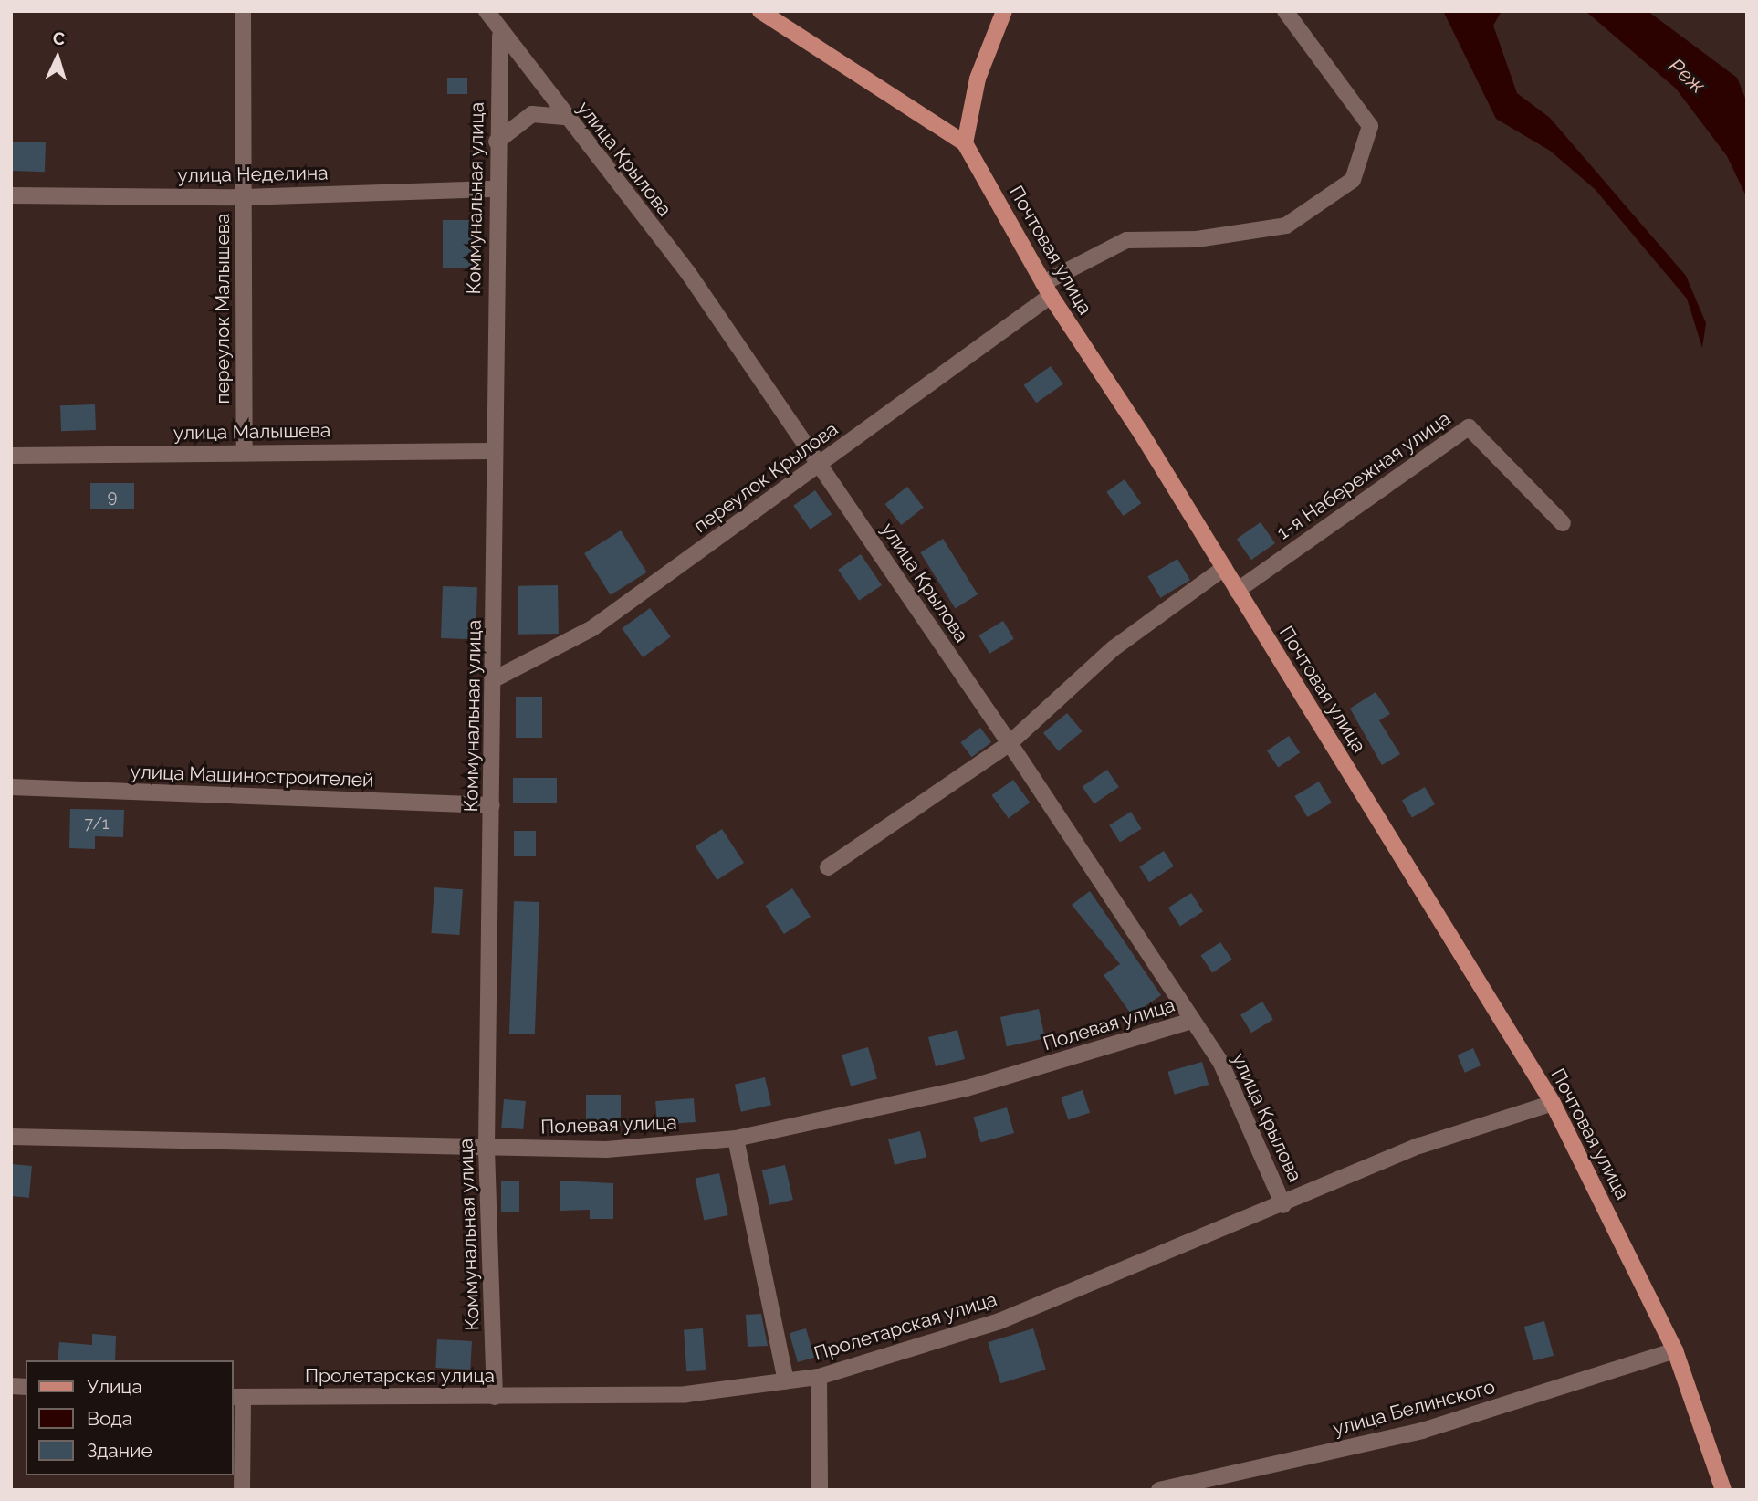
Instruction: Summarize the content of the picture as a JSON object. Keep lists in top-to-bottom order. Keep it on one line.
{"streets":{"main road":["Почтовая улица"],"street":["улица Крылова","улица Неделина","Коммунальная улица","переулок Малышева","улица Малышева","1-я Набережная улица","переулок Крылова","улица Машиностроителей","Полевая улица","Пролетарская улица","улица Белинского"]},"crossings":[["улица Крылова","Коммунальная улица"],["улица Крылова","переулок Крылова"],["улица Крылова","Полевая улица"],["улица Крылова","Пролетарская улица"],["улица Неделина","Коммунальная улица"],["улица Неделина","переулок Малышева"],["Коммунальная улица","улица Малышева"],["Коммунальная улица","переулок Крылова"],["Коммунальная улица","улица Машиностроителей"],["Коммунальная улица","Полевая улица"],["Коммунальная улица","Пролетарская улица"],["Почтовая улица","1-я Набережная улица"],["Почтовая улица","переулок Крылова"],["Почтовая улица","Пролетарская улица"],["Почтовая улица","улица Белинского"],["переулок Малышева","улица Малышева"]],"water":["Реж"],"house_numbers":["9","7/1"],"legend":["Улица","Вода","Здание"],"north":"top"}
